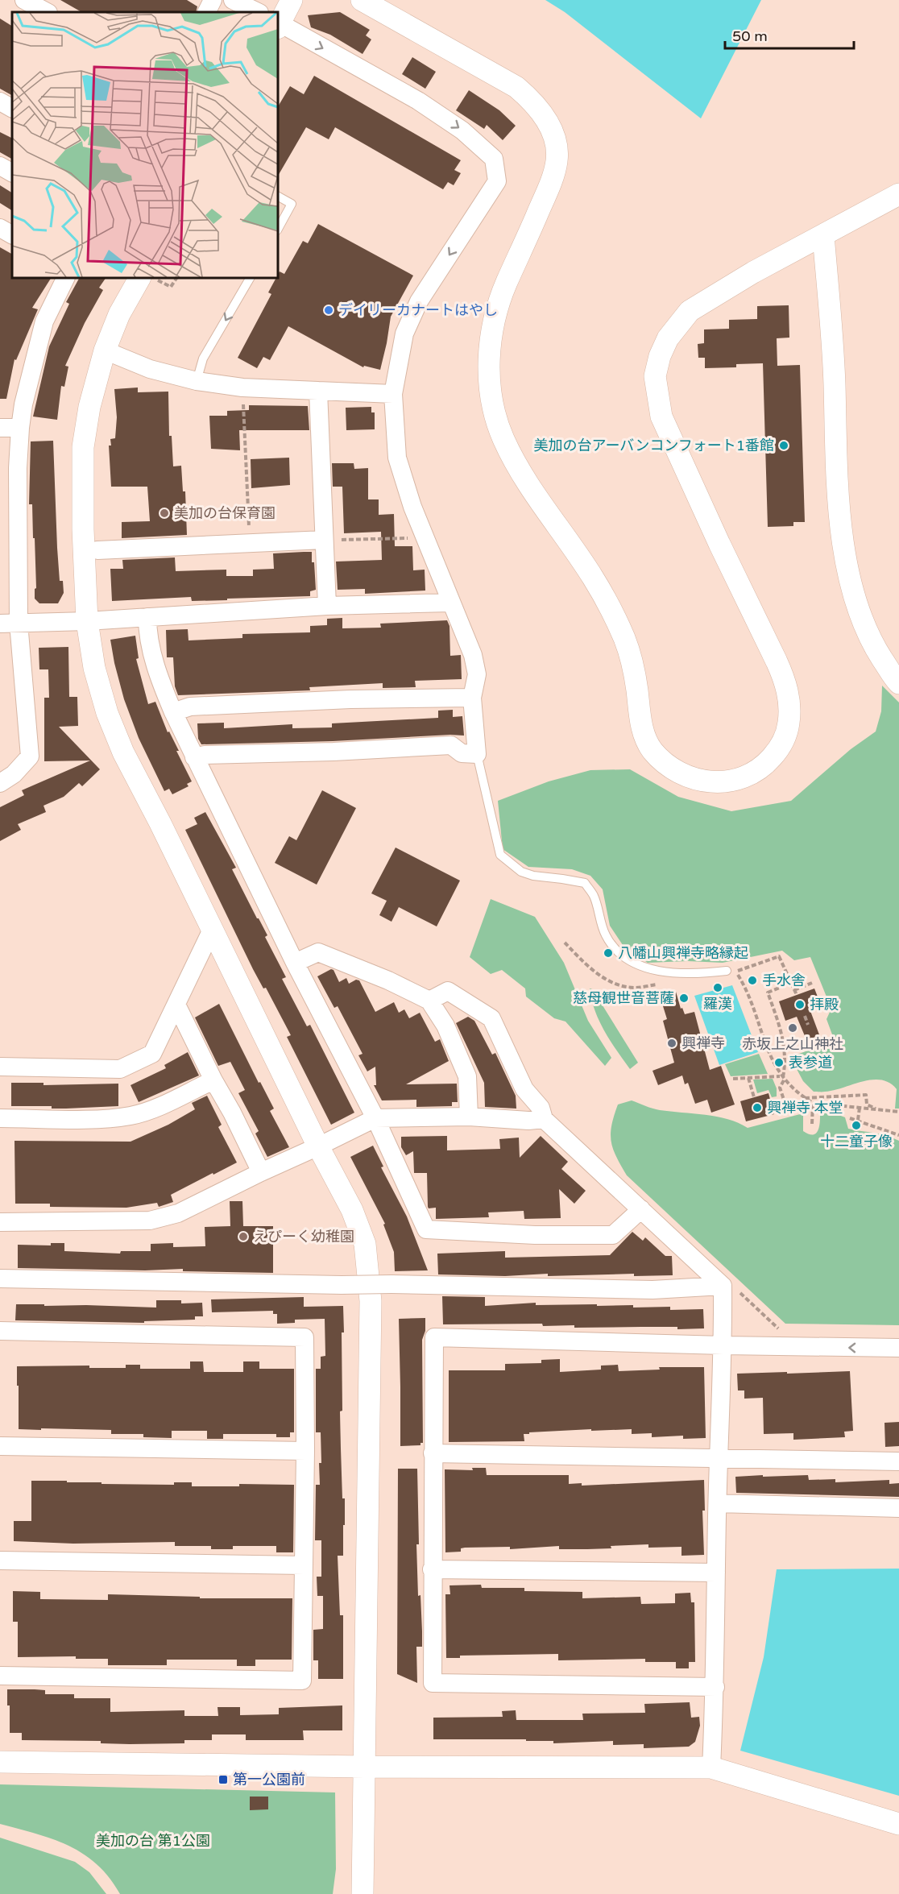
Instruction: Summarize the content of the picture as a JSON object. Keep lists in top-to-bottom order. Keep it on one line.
{"parks":["美加の台 第1公園"],"places":{"other":["デイリーカナートはやし","美加の台アーバンコンフォート1番館","美加の台保育園","八幡山興禅寺略縁起","手水舎","羅漢","慈母観世音菩薩","拝殿","赤坂上之山神社","興禅寺","表参道","興禅寺 本堂","十二童子像","えぴーく幼稚園"],"transit":["第一公園前"]},"scale_bar":"50 m"}
